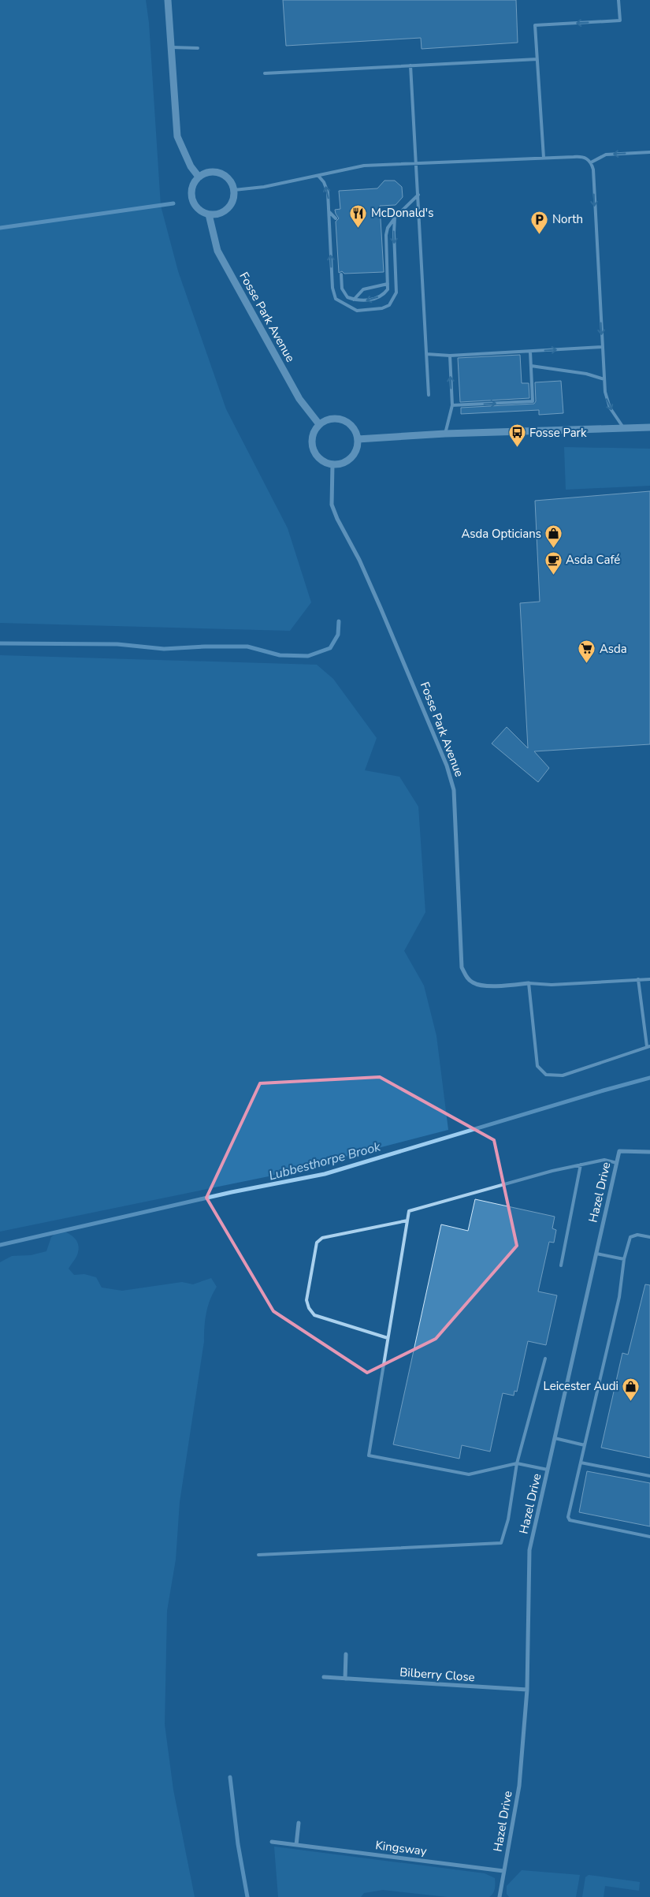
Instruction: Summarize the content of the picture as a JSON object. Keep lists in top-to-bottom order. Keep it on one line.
{"streets":{"street":["Fosse Park Avenue","Hazel Drive","Bilberry Close","Kingsway"]},"crossings":[["Hazel Drive","Bilberry Close"],["Hazel Drive","Kingsway"]],"water":["Lubbesthorpe Brook"],"places":{"restaurant":["McDonald's"],"parking":["North"],"bus stop":["Fosse Park"],"shop":["Asda Opticians","Leicester Audi"],"cafe":["Asda Café"],"supermarket":["Asda"]}}
